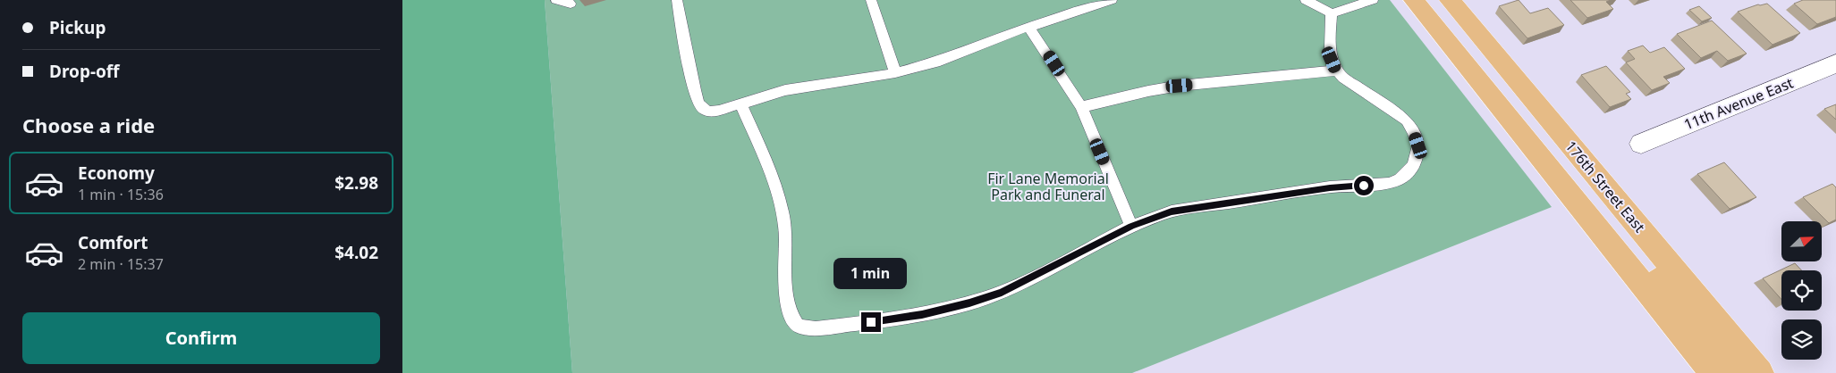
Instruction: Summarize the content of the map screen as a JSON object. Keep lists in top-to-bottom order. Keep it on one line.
{"streets":{"main road":["176th Street East"],"street":["11th Avenue East"]},"parks":["Fir Lane Memorial Park and Funeral"],"north":"top right","page":{"banner":["Pickup","Drop-off"],"heading":"Choose a ride","list":[{"name":"Economy","note":"1 min · 15:36","value":"$2.98"},{"name":"Comfort","note":"2 min · 15:37","value":"$4.02"}],"bubble":"1 min","buttons":"Confirm"}}
